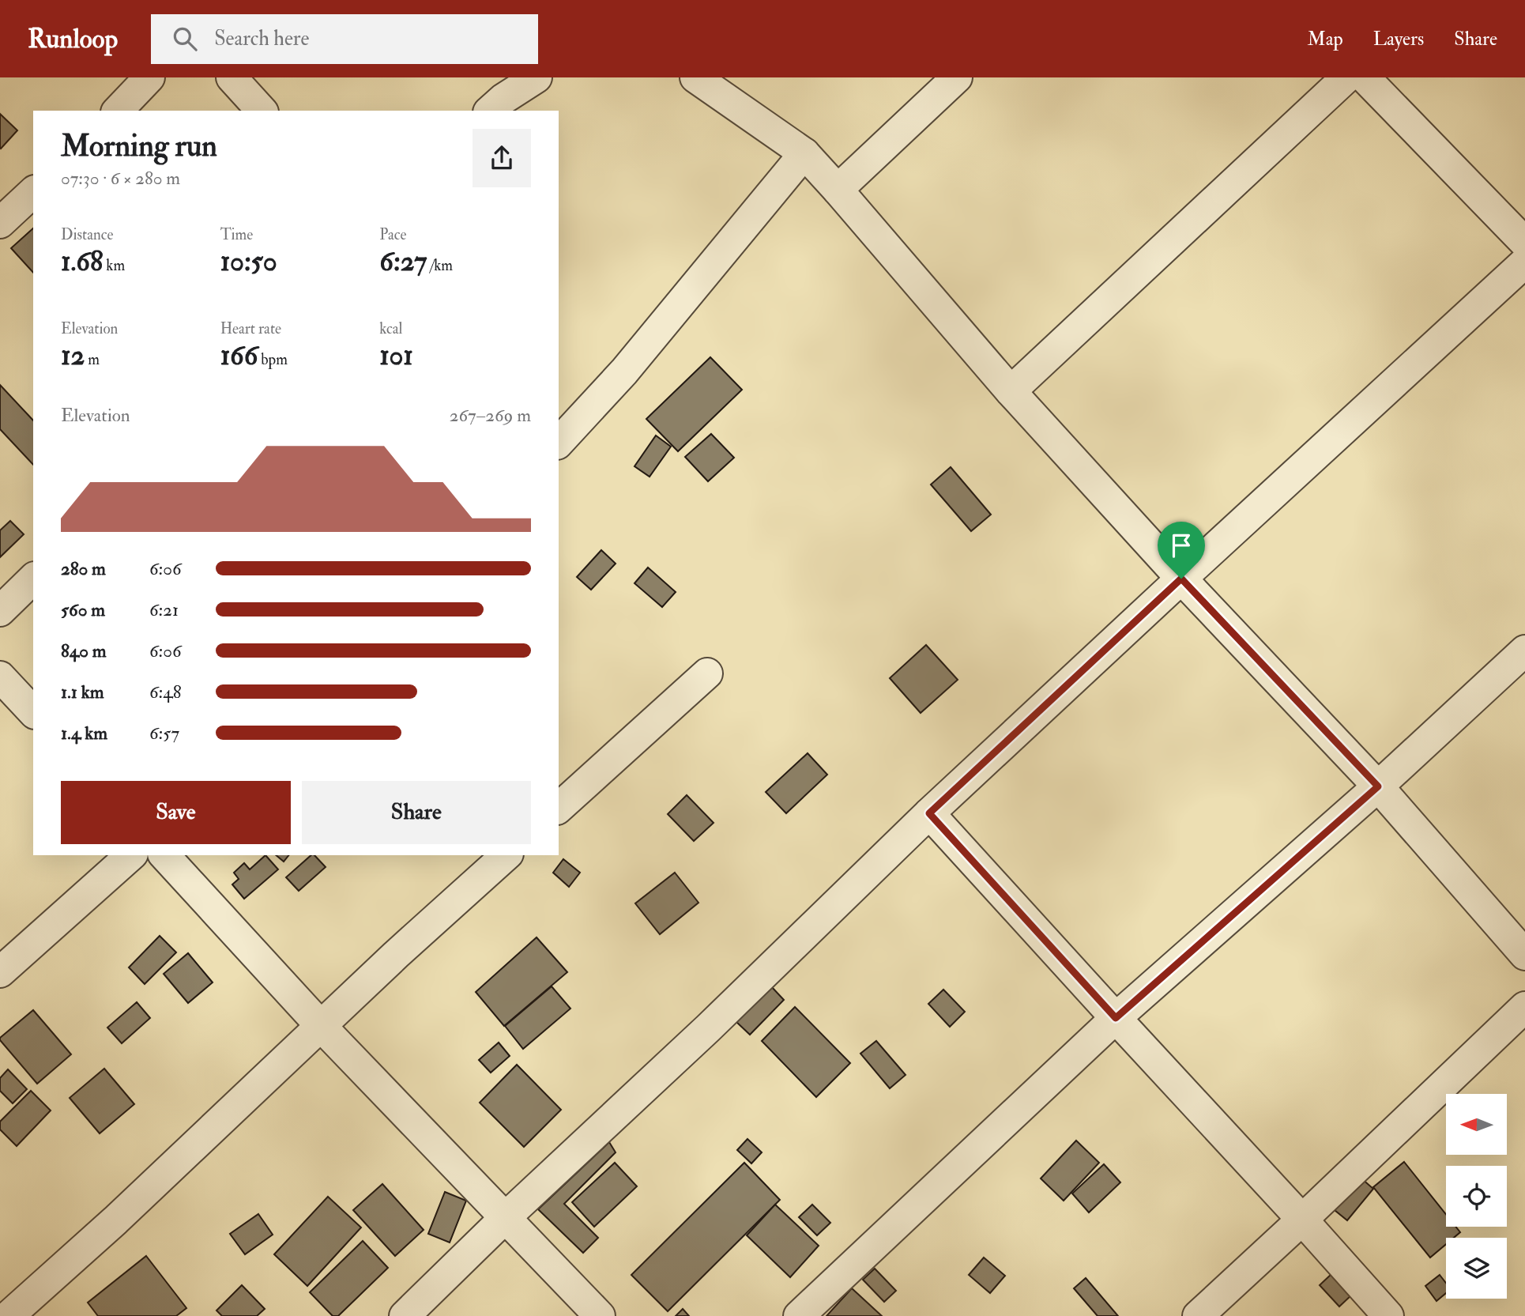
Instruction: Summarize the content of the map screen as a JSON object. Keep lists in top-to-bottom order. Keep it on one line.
{"north":"left","page":{"header":"Runloop","search":"Search here","nav":["Map","Layers","Share"],"heading":["Morning run","07:30 · 6 × 280 m"],"stats":[["Distance","1.68 km"],["Time","10:50"],["Pace","6:27 /km"],["Elevation","12 m"],["Heart rate","166 bpm"],["kcal","101"]],"chart":["Elevation","267–269 m"],"list":[{"name":"280 m","note":"6:06"},{"name":"560 m","note":"6:21"},{"name":"840 m","note":"6:06"},{"name":"1.1 km","note":"6:48"},{"name":"1.4 km","note":"6:57"}],"buttons":["Save","Share"]}}
